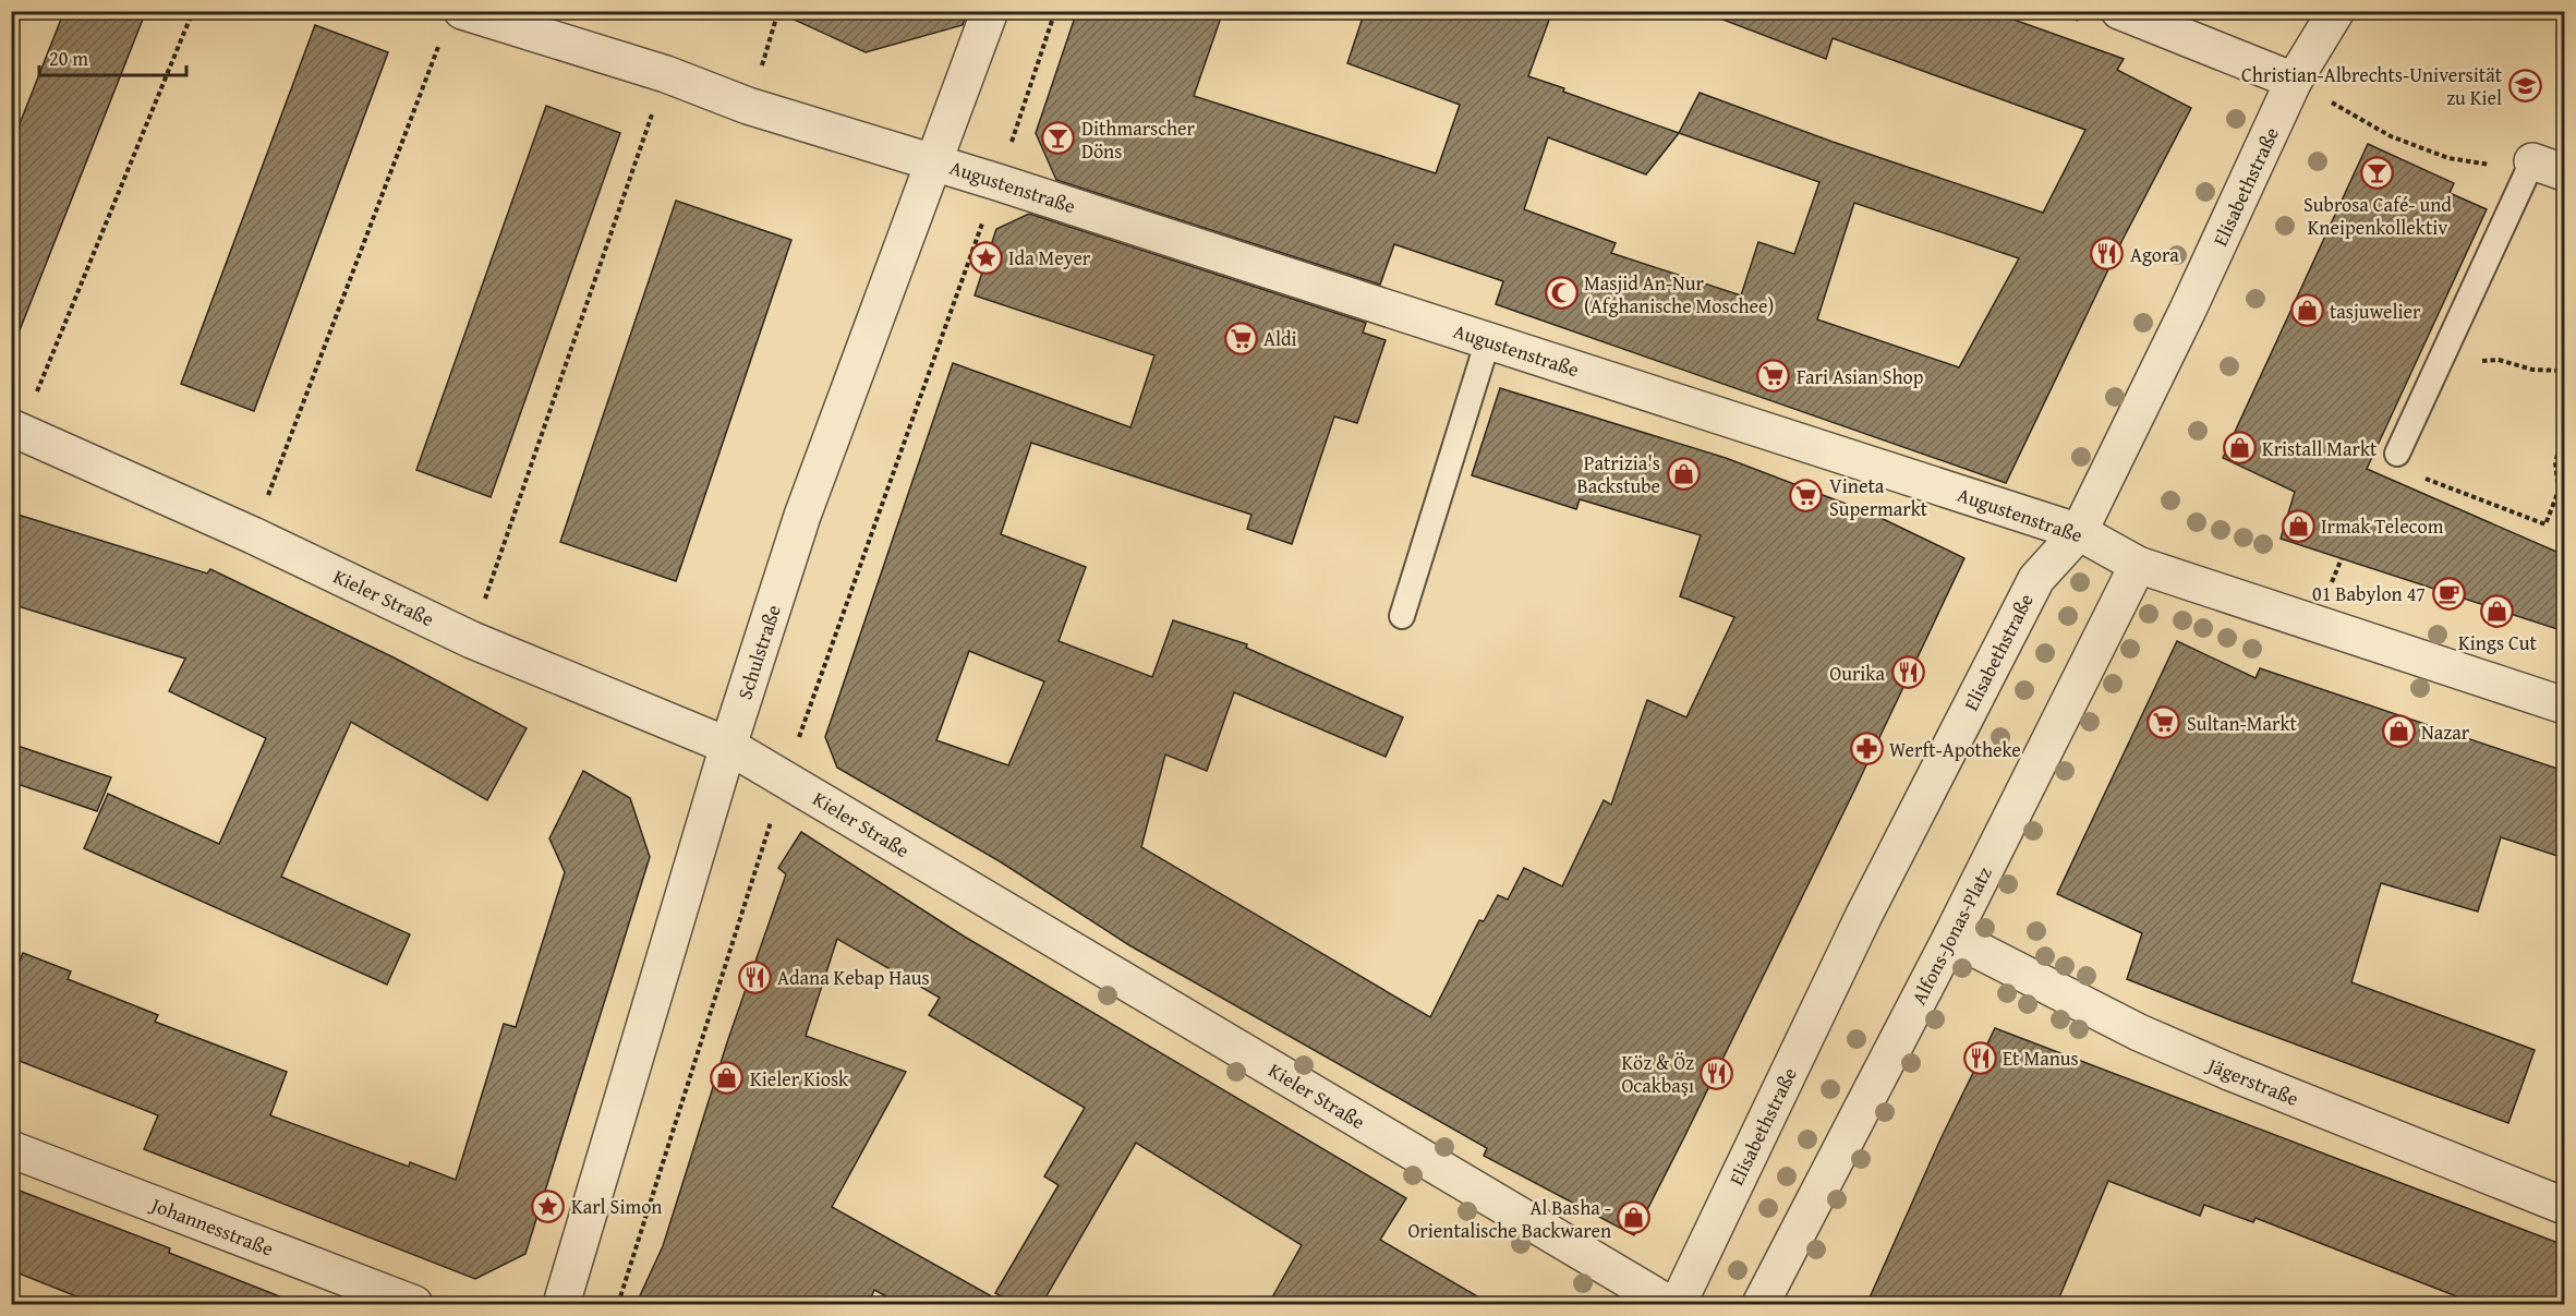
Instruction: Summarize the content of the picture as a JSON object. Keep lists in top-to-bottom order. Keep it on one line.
{"streets":{"street":["Augustenstraße","Elisabethstraße","Kieler Straße","Schulstraße","Alfons-Jonas-Platz","Jägerstraße","Johannesstraße"]},"crossings":[["Augustenstraße","Elisabethstraße"],["Augustenstraße","Schulstraße"],["Augustenstraße","Alfons-Jonas-Platz"],["Kieler Straße","Schulstraße"],["Alfons-Jonas-Platz","Jägerstraße"]],"places":{"school or university":["Christian-Albrechts-Universität zu Kiel"],"bar":["Dithmarscher Döns","Subrosa Café- und Kneipenkollektiv"],"restaurant":["Agora","Ourika","Adana Kebap Haus","Et Manus","Köz & Öz Ocakbaşı"],"place":["Ida Meyer","Karl Simon"],"mosque":["Masjid An-Nur (Afghanische Moschee)"],"shop":["tasjuwelier","Kristall Markt","Patrizia's Backstube","Irmak Telecom","Kings Cut","Nazar","Kieler Kiosk","Al Basha - Orientalische Backwaren"],"supermarket":["Aldi","Fari Asian Shop","Vineta Supermarkt","Sultan-Markt"],"cafe":["01 Babylon 47"],"pharmacy":["Werft-Apotheke"]},"scale_bar":"20 m"}
